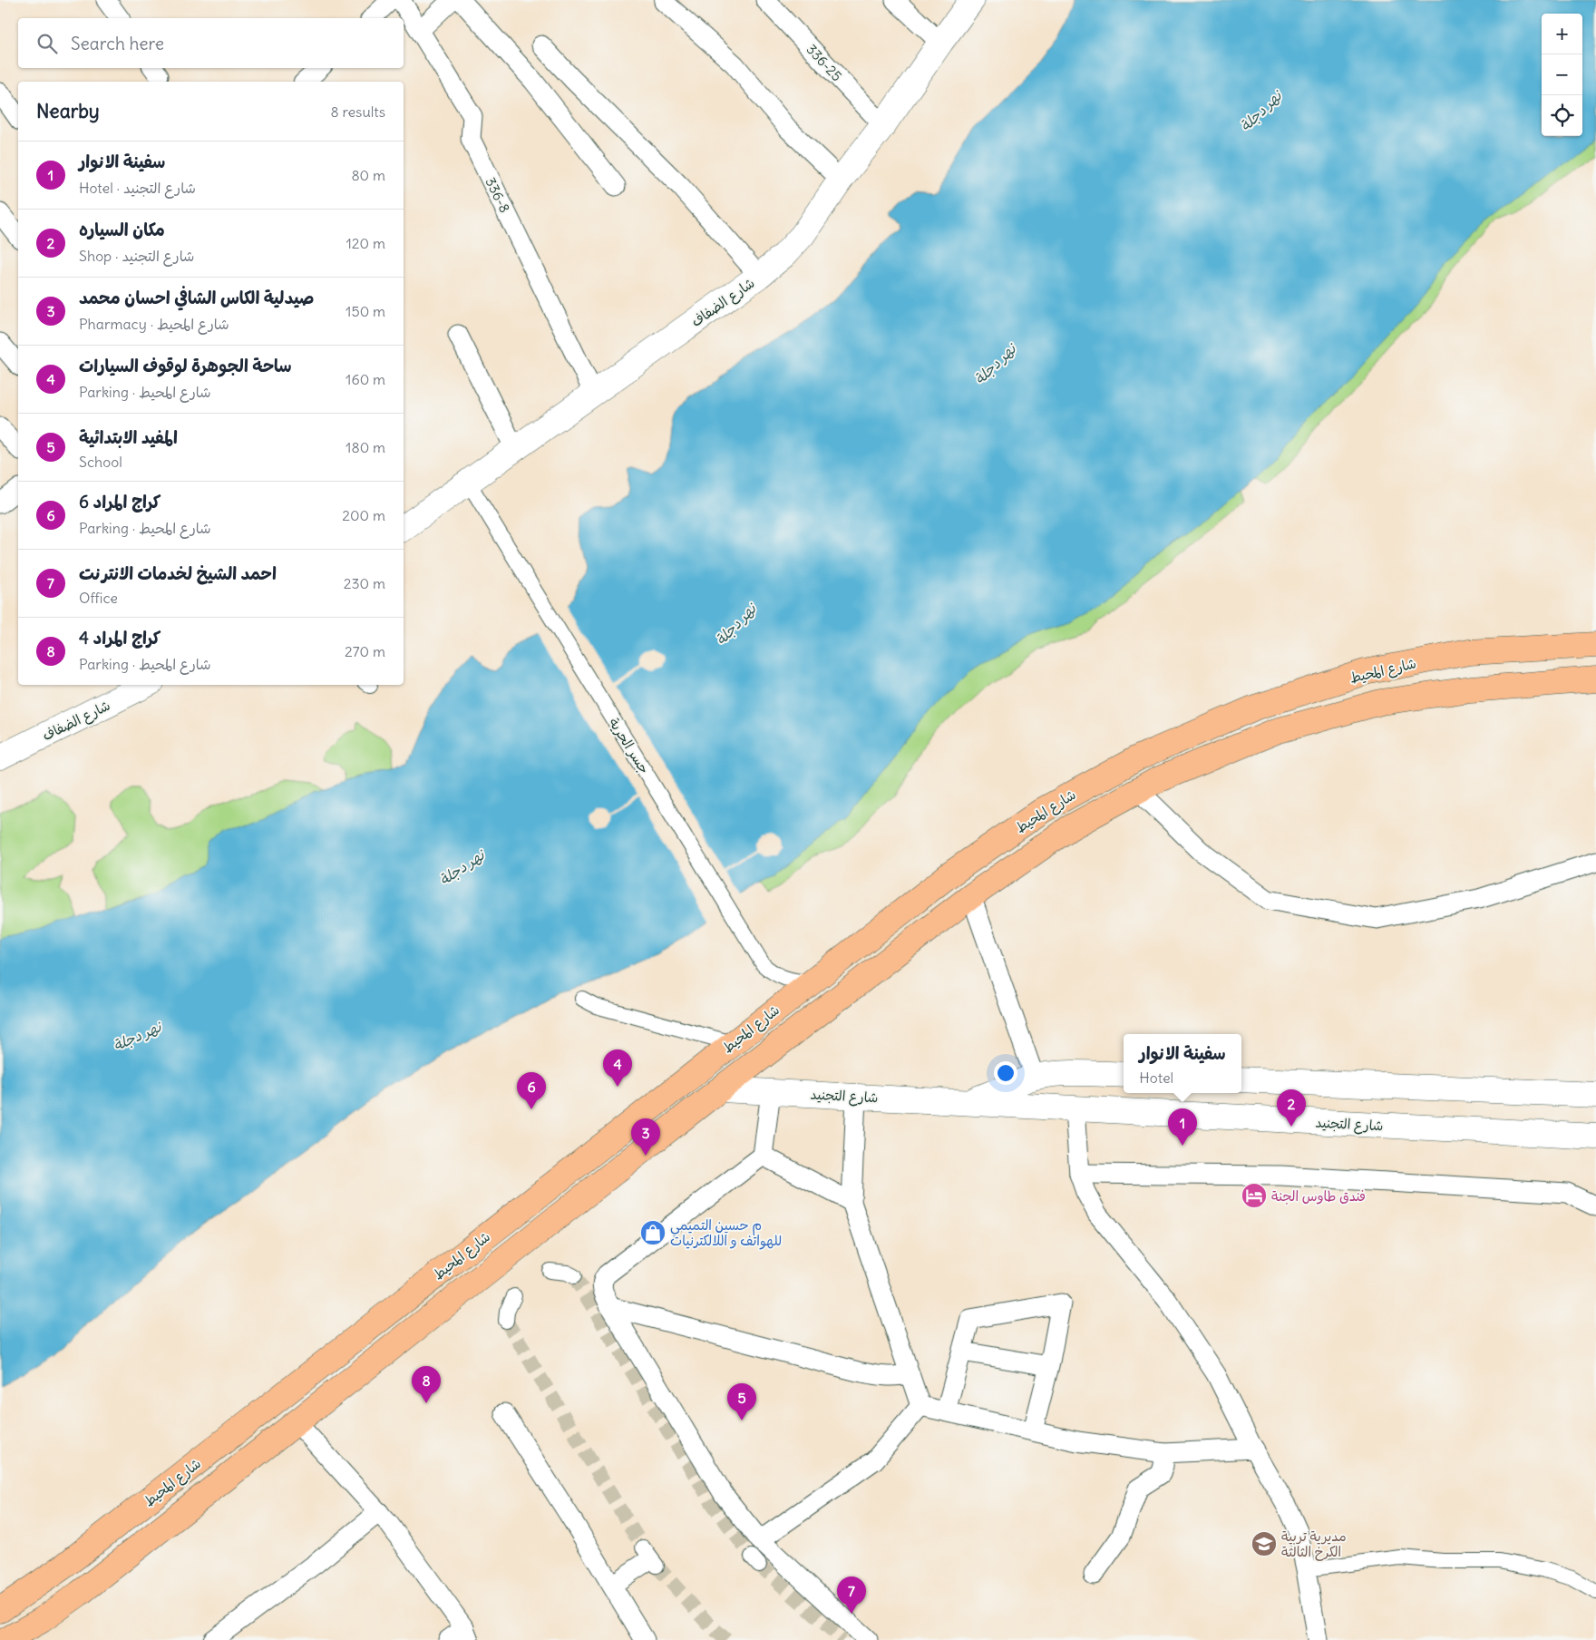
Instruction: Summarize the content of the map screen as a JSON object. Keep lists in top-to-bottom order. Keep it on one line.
{"streets":{"main road":["شارع المحيط"],"street":["336-25","336-8","شارع الضفاف","جسر الحرية","شارع التجنيد"]},"crossings":[["336-25","شارع الضفاف"],["336-8","شارع الضفاف"],["شارع الضفاف","جسر الحرية"],["شارع المحيط","جسر الحرية"],["شارع المحيط","شارع التجنيد"]],"water":["نهر دجلة"],"places":{"hotel":["فندق طاوس الجنة"],"shop":["م حسين التميمي للهواتف و اللالكترنيات"],"school or university":["مديرية تربية الكرخ الثالثة"]},"page":{"map_buttons":["+","−"],"search":"Search here","heading":["Nearby","8 results"],"list":[{"mark":"1","name":"سفينة الانوار","note":"Hotel · شارع التجنيد","value":"80 m"},{"mark":"2","name":"مكان السياره","note":"Shop · شارع التجنيد","value":"120 m"},{"mark":"3","name":"صيدلية الكاس الشافي احسان محمد","note":"Pharmacy · شارع المحيط","value":"150 m"},{"mark":"4","name":"ساحة الجوهرة لوقوف السيارات","note":"Parking · شارع المحيط","value":"160 m"},{"mark":"5","name":"المفيد الابتدائية","note":"School","value":"180 m"},{"mark":"6","name":"كراج المراد 6","note":"Parking · شارع المحيط","value":"200 m"},{"mark":"7","name":"احمد الشيخ لخدمات الانترنت","note":"Office","value":"230 m"},{"mark":"8","name":"كراج المراد 4","note":"Parking · شارع المحيط","value":"270 m"}],"popup":["سفينة الانوار","Hotel"],"pins":["4","6","2","1","3","8","5","7"]}}
